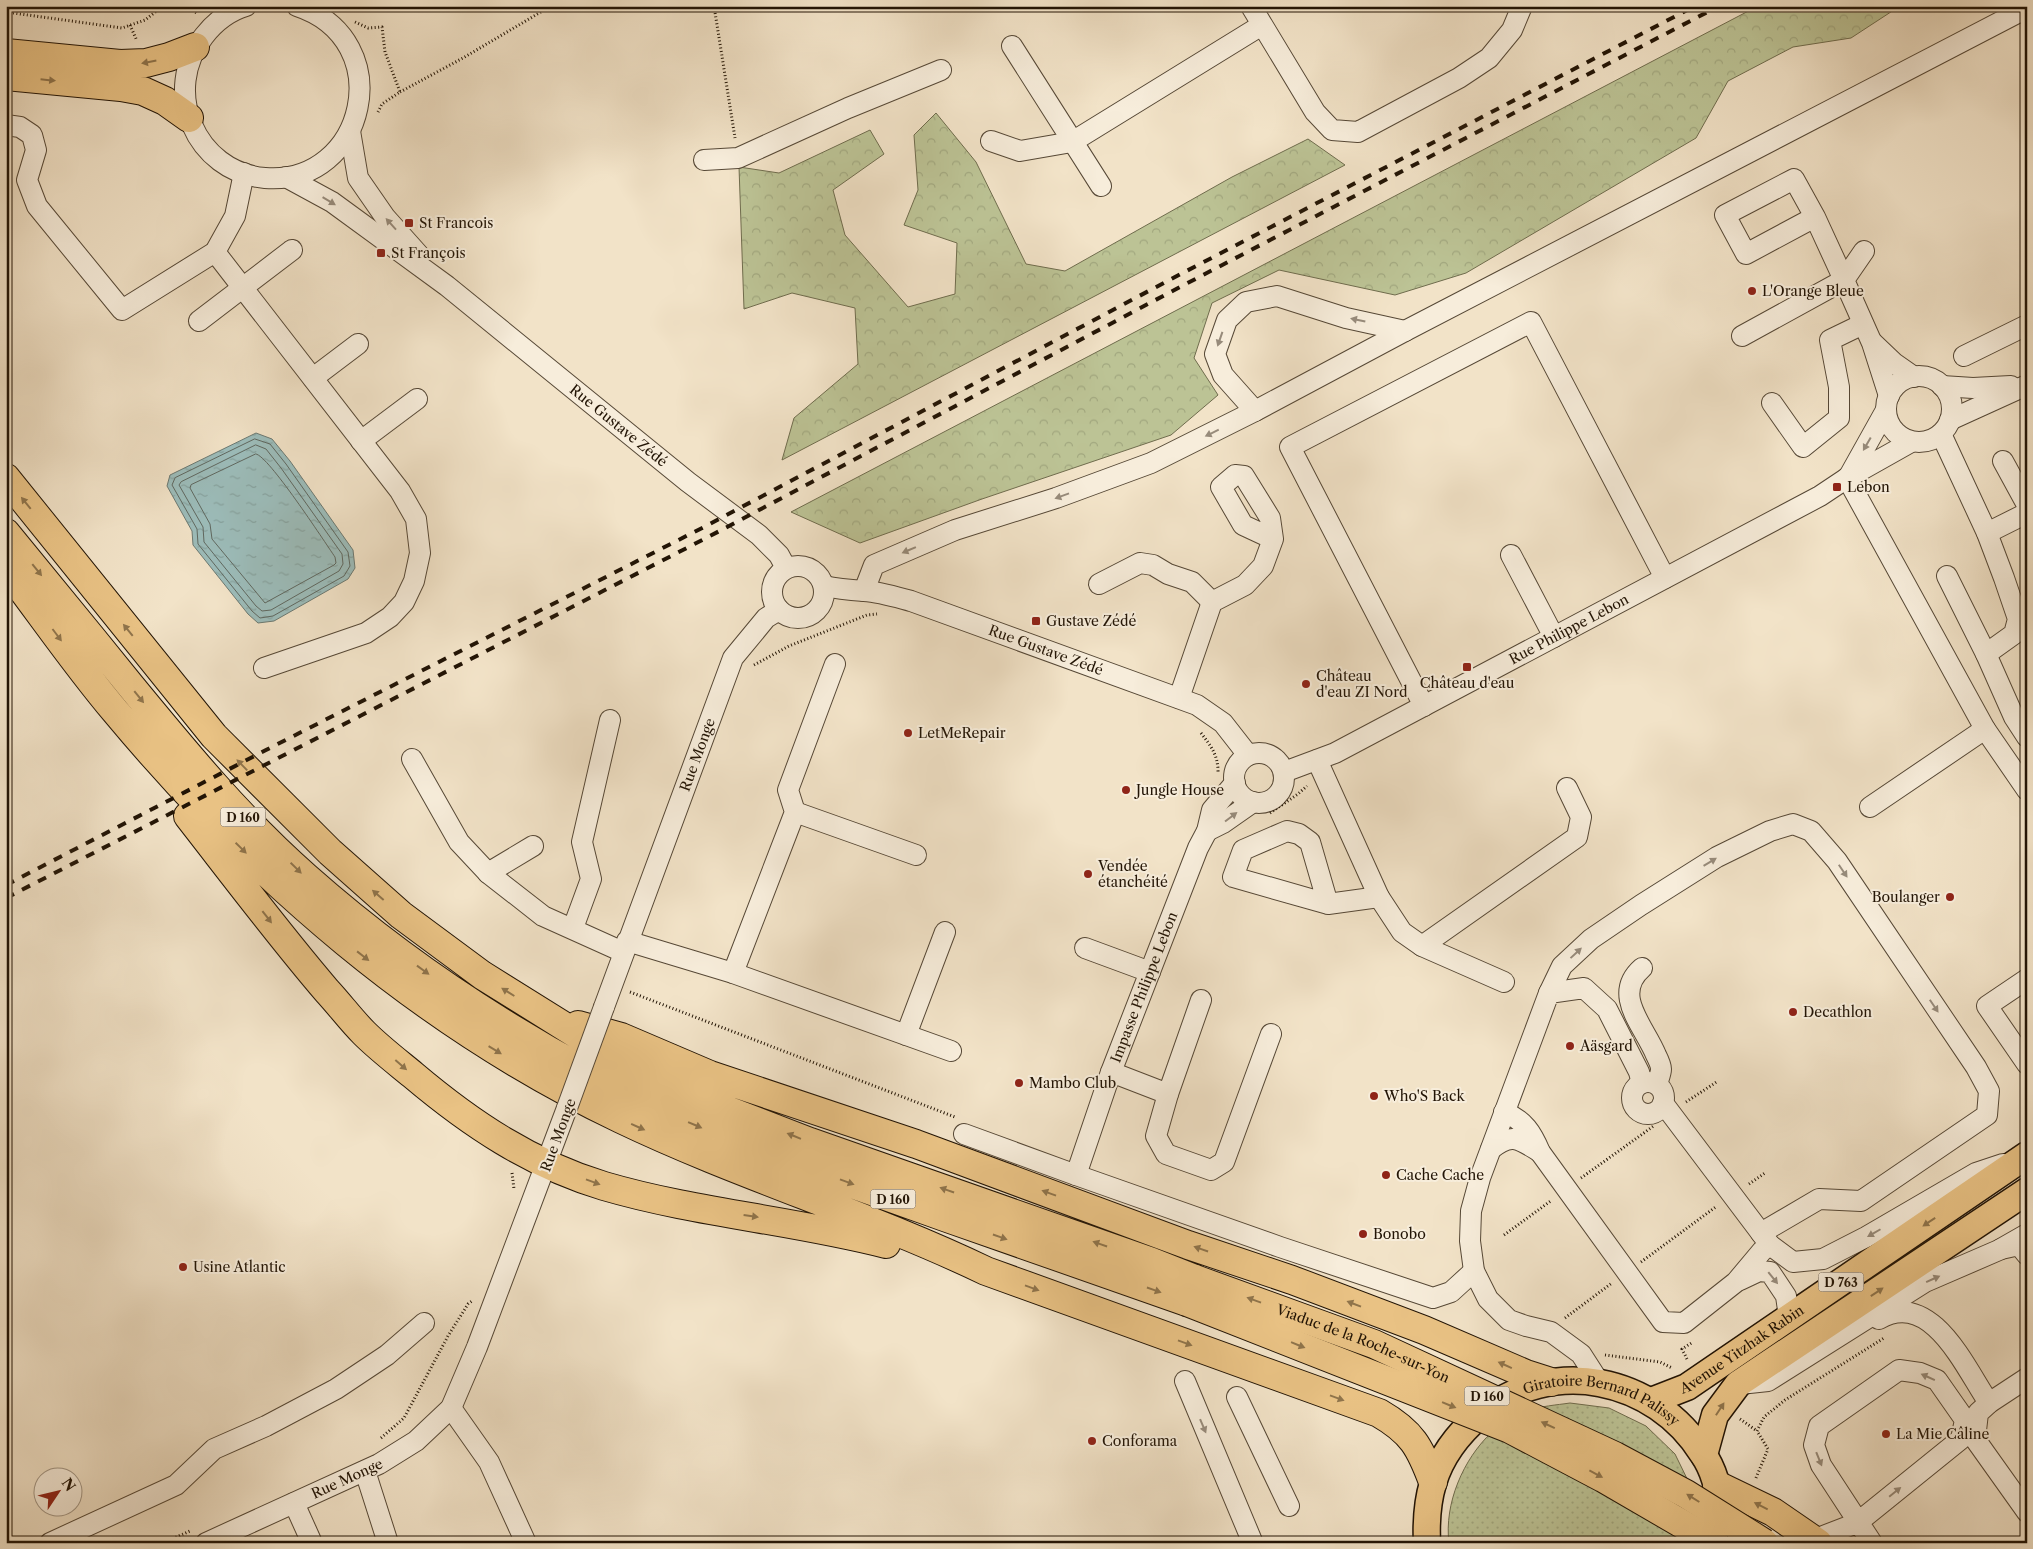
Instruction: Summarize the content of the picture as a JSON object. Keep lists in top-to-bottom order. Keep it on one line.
{"streets":{"highway":["D 160","Viaduc de la Roche-sur-Yon"],"main road":["D 763","Avenue Yitzhak Rabin","Giratoire Bernard Palissy"],"street":["Rue Gustave Zédé","Rue Philippe Lebon","Rue Monge","Impasse Philippe Lebon"]},"crossings":[["Rue Gustave Zédé","Rue Philippe Lebon"],["Rue Gustave Zédé","Rue Monge"],["Rue Gustave Zédé","Impasse Philippe Lebon"],["Rue Philippe Lebon","Impasse Philippe Lebon"],["D 160","Viaduc de la Roche-sur-Yon"],["Avenue Yitzhak Rabin","Giratoire Bernard Palissy"]],"places":{"transit":["St Francois","St François","Lebon","Gustave Zédé","Château d'eau"],"other":["L'Orange Bleue","Château d'eau ZI Nord","LetMeRepair","Jungle House","Vendée étanchéité","Boulanger","Decathlon","Aäsgard","Mambo Club","Who'S Back","Cache Cache","Bonobo","Usine Atlantic","La Mie Câline","Conforama"]},"north":"top right"}
